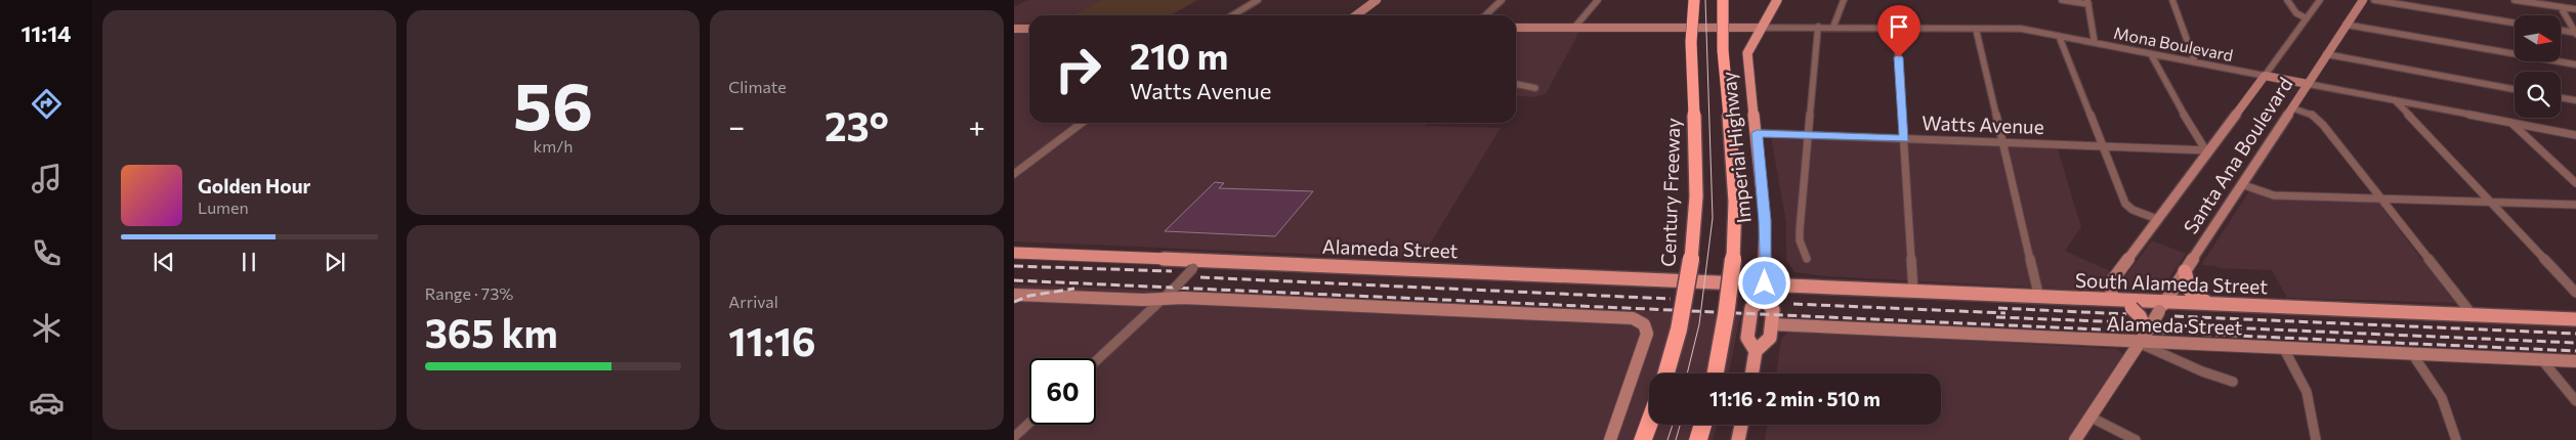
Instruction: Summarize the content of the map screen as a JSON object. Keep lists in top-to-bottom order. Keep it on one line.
{"streets":{"highway":["Century Freeway"],"main road":["Imperial Highway","Alameda Street","South Alameda Street"],"street":["Mona Boulevard","Watts Avenue","Santa Ana Boulevard"]},"crossings":[["Mona Boulevard","Imperial Highway"],["Mona Boulevard","Santa Ana Boulevard"],["Watts Avenue","Imperial Highway"],["Watts Avenue","Santa Ana Boulevard"],["Imperial Highway","Alameda Street"],["Imperial Highway","South Alameda Street"],["Santa Ana Boulevard","Alameda Street"],["Santa Ana Boulevard","South Alameda Street"],["Alameda Street","South Alameda Street"]],"north":"right","page":{"tabs":"11:14","tile":[["56","km/h"],"Climate",["Range · 73%","365 km"],["Arrival","11:16"]],"turn":["210 m","Watts Avenue"],"heat":["−","23°","+"],"song":["Golden Hour","Lumen"],"limit":"60","trip":"11:16 · 2 min · 510 m"}}
